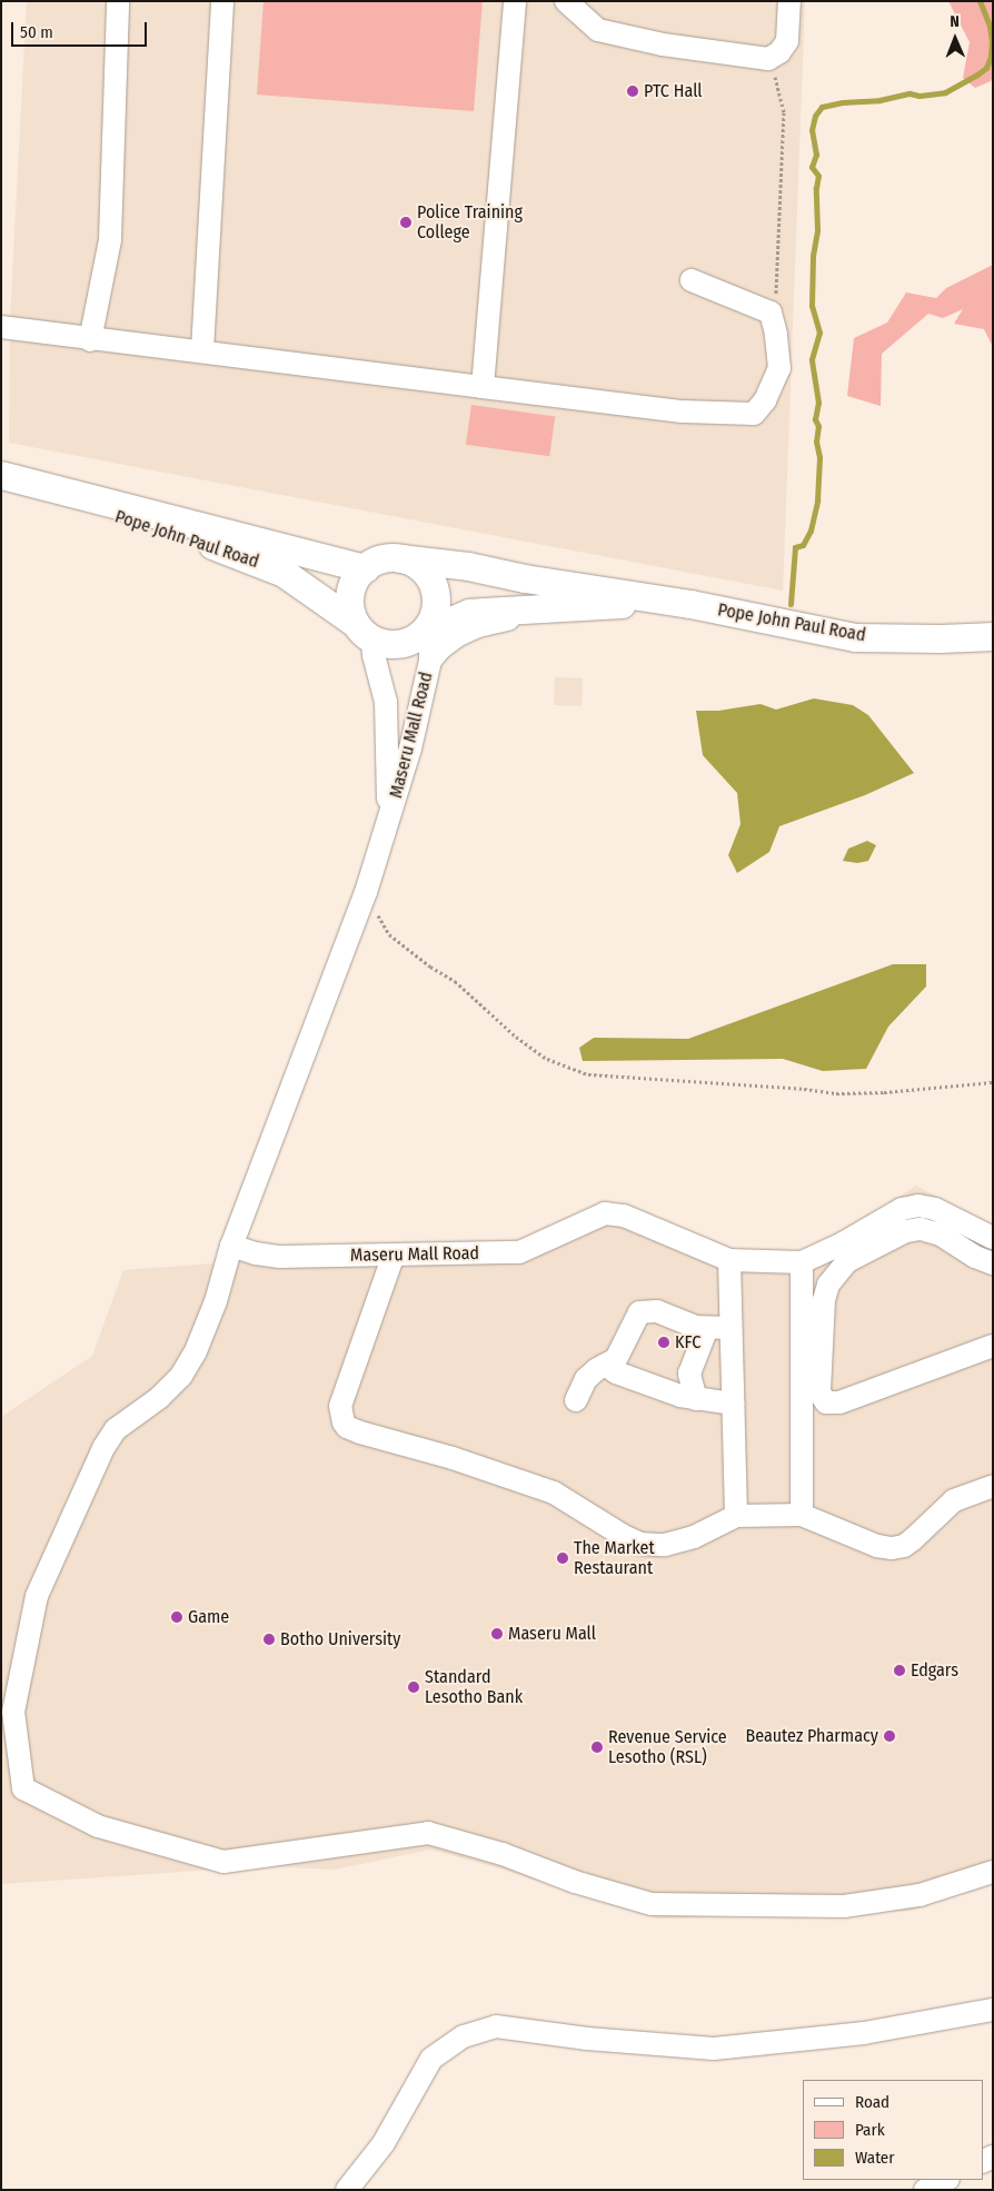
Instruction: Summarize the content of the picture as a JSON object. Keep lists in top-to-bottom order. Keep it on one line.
{"streets":{"main road":["Pope John Paul Road"],"street":["Maseru Mall Road"]},"crossings":[["Pope John Paul Road","Maseru Mall Road"]],"places":["PTC Hall","Police Training College","KFC","The Market Restaurant","Game","Maseru Mall","Botho University","Edgars","Standard Lesotho Bank","Beautez Pharmacy","Revenue Service Lesotho (RSL)"],"legend":["Road","Park","Water"],"scale_bar":"50 m","north":"top"}
